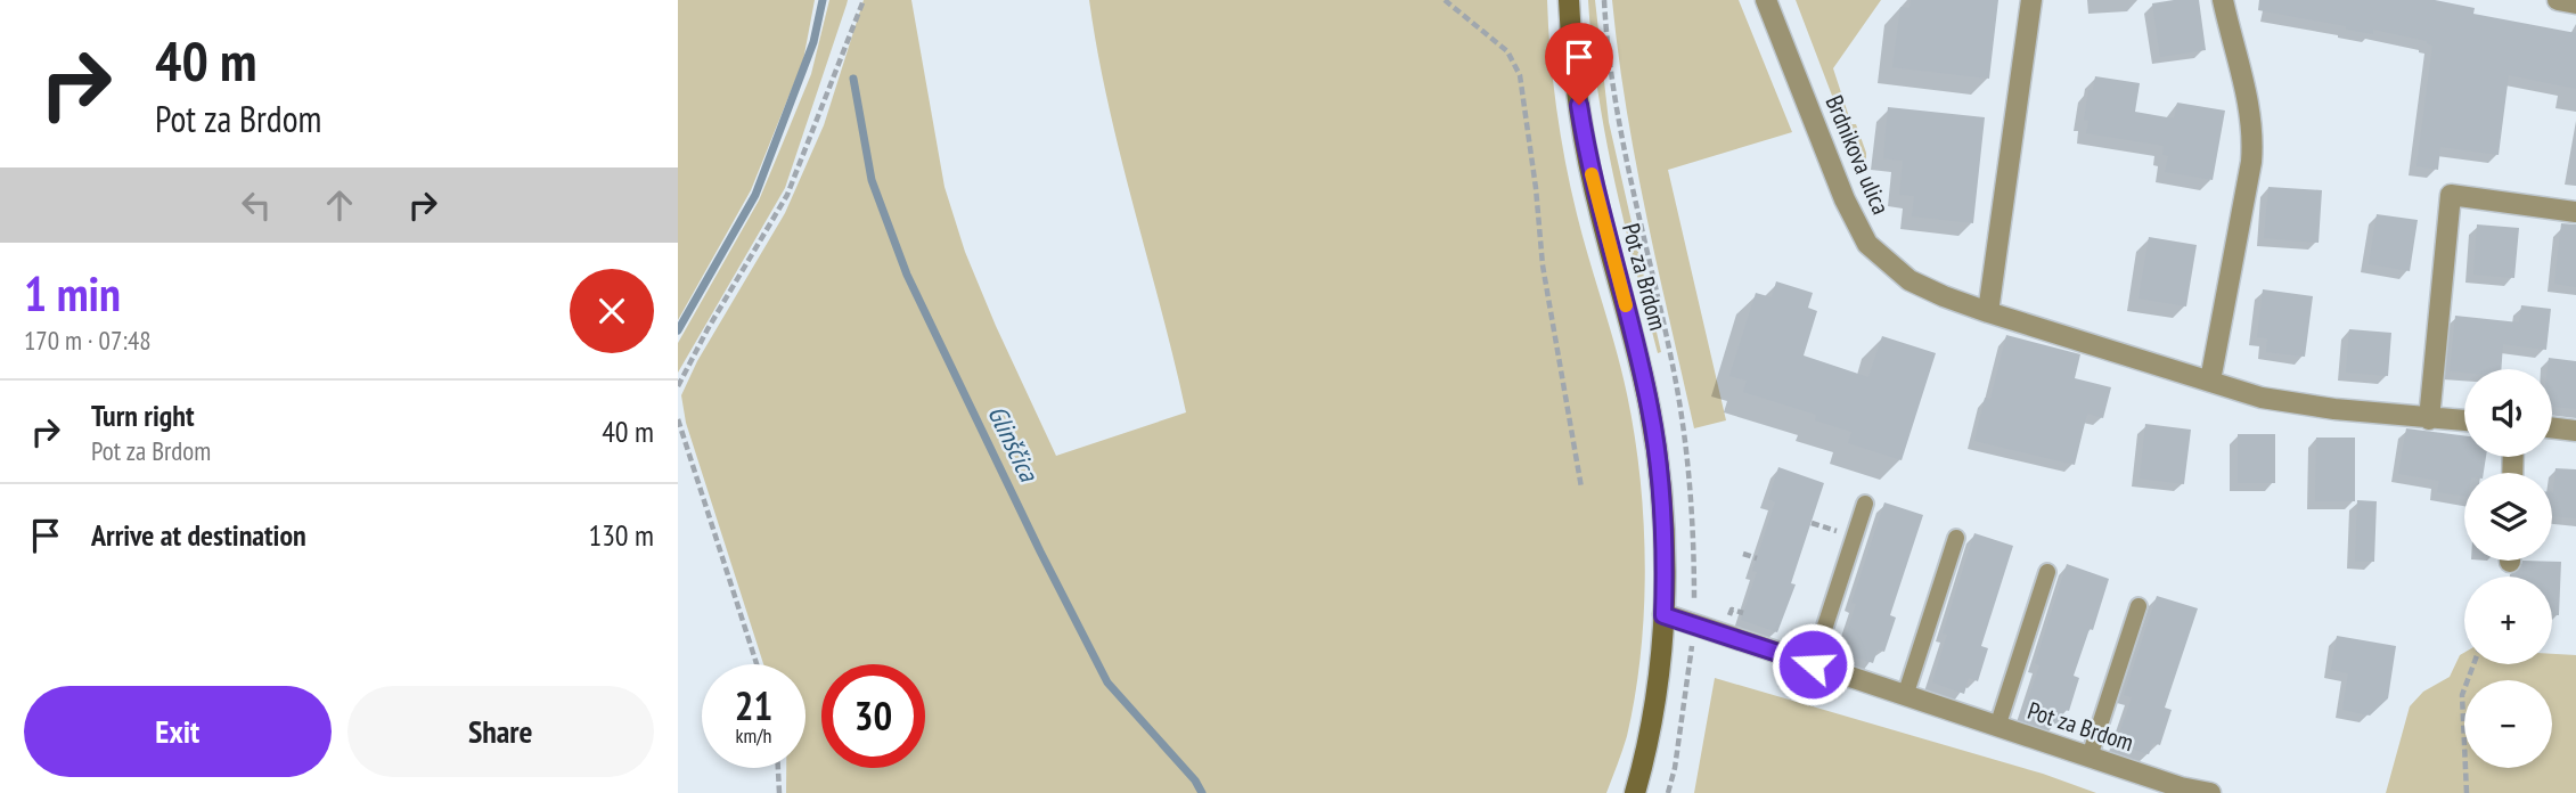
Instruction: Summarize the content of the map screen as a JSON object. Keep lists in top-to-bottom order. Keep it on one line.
{"streets":{"main road":["Pot za Brdom"],"street":["Brdnikova ulica"]},"water":["Glinščica"],"page":{"turn":["40 m","Pot za Brdom"],"heading":["1 min","170 m · 07:48"],"map_buttons":["+","−"],"list":[{"name":"Turn right","note":"Pot za Brdom","value":"40 m"},{"name":"Arrive at destination","value":"130 m"}],"speed":"21 km/h","limit":"30","buttons":["Exit","Share"]}}
